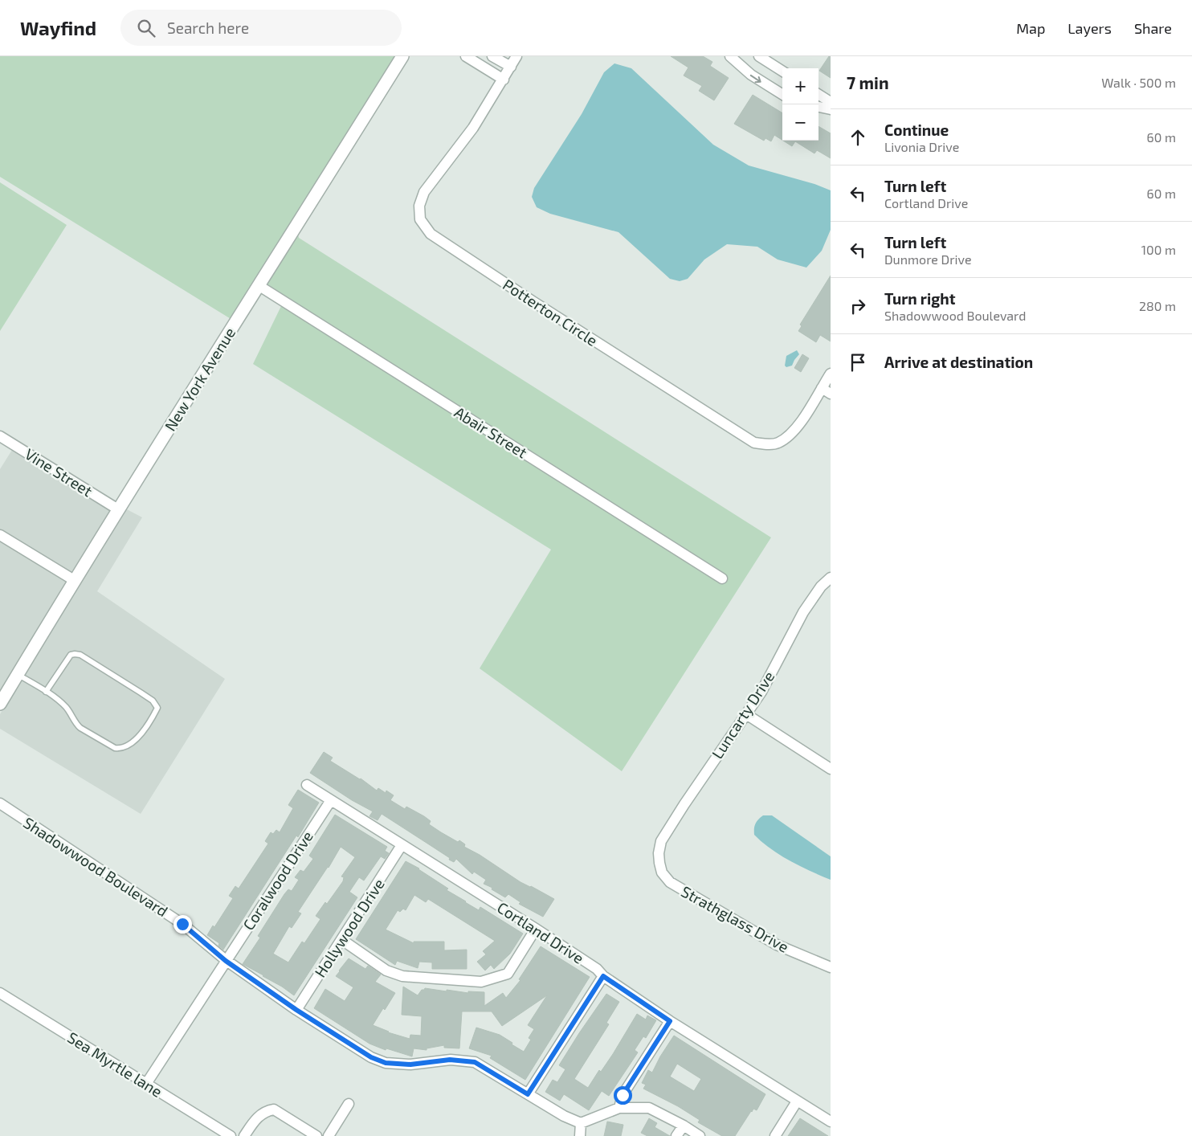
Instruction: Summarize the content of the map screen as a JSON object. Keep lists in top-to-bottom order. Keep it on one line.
{"streets":{"street":["Potterton Circle","New York Avenue","Abair Street","Vine Street","Luncarty Drive","Shadowwood Boulevard","Coralwood Drive","Strathglass Drive","Hollywood Drive","Cortland Drive","Sea Myrtle lane"]},"crossings":[["New York Avenue","Abair Street"],["New York Avenue","Vine Street"],["Luncarty Drive","Strathglass Drive"],["Shadowwood Boulevard","Coralwood Drive"],["Shadowwood Boulevard","Hollywood Drive"],["Coralwood Drive","Cortland Drive"],["Coralwood Drive","Sea Myrtle lane"],["Hollywood Drive","Cortland Drive"]],"page":{"header":"Wayfind","search":"Search here","nav":["Map","Layers","Share"],"heading":["7 min","Walk · 500 m"],"map_buttons":["+","−"],"list":[["Continue","Livonia Drive","60 m"],["Turn left","Cortland Drive","60 m"],["Turn left","Dunmore Drive","100 m"],["Turn right","Shadowwood Boulevard","280 m"],"Arrive at destination"]}}
